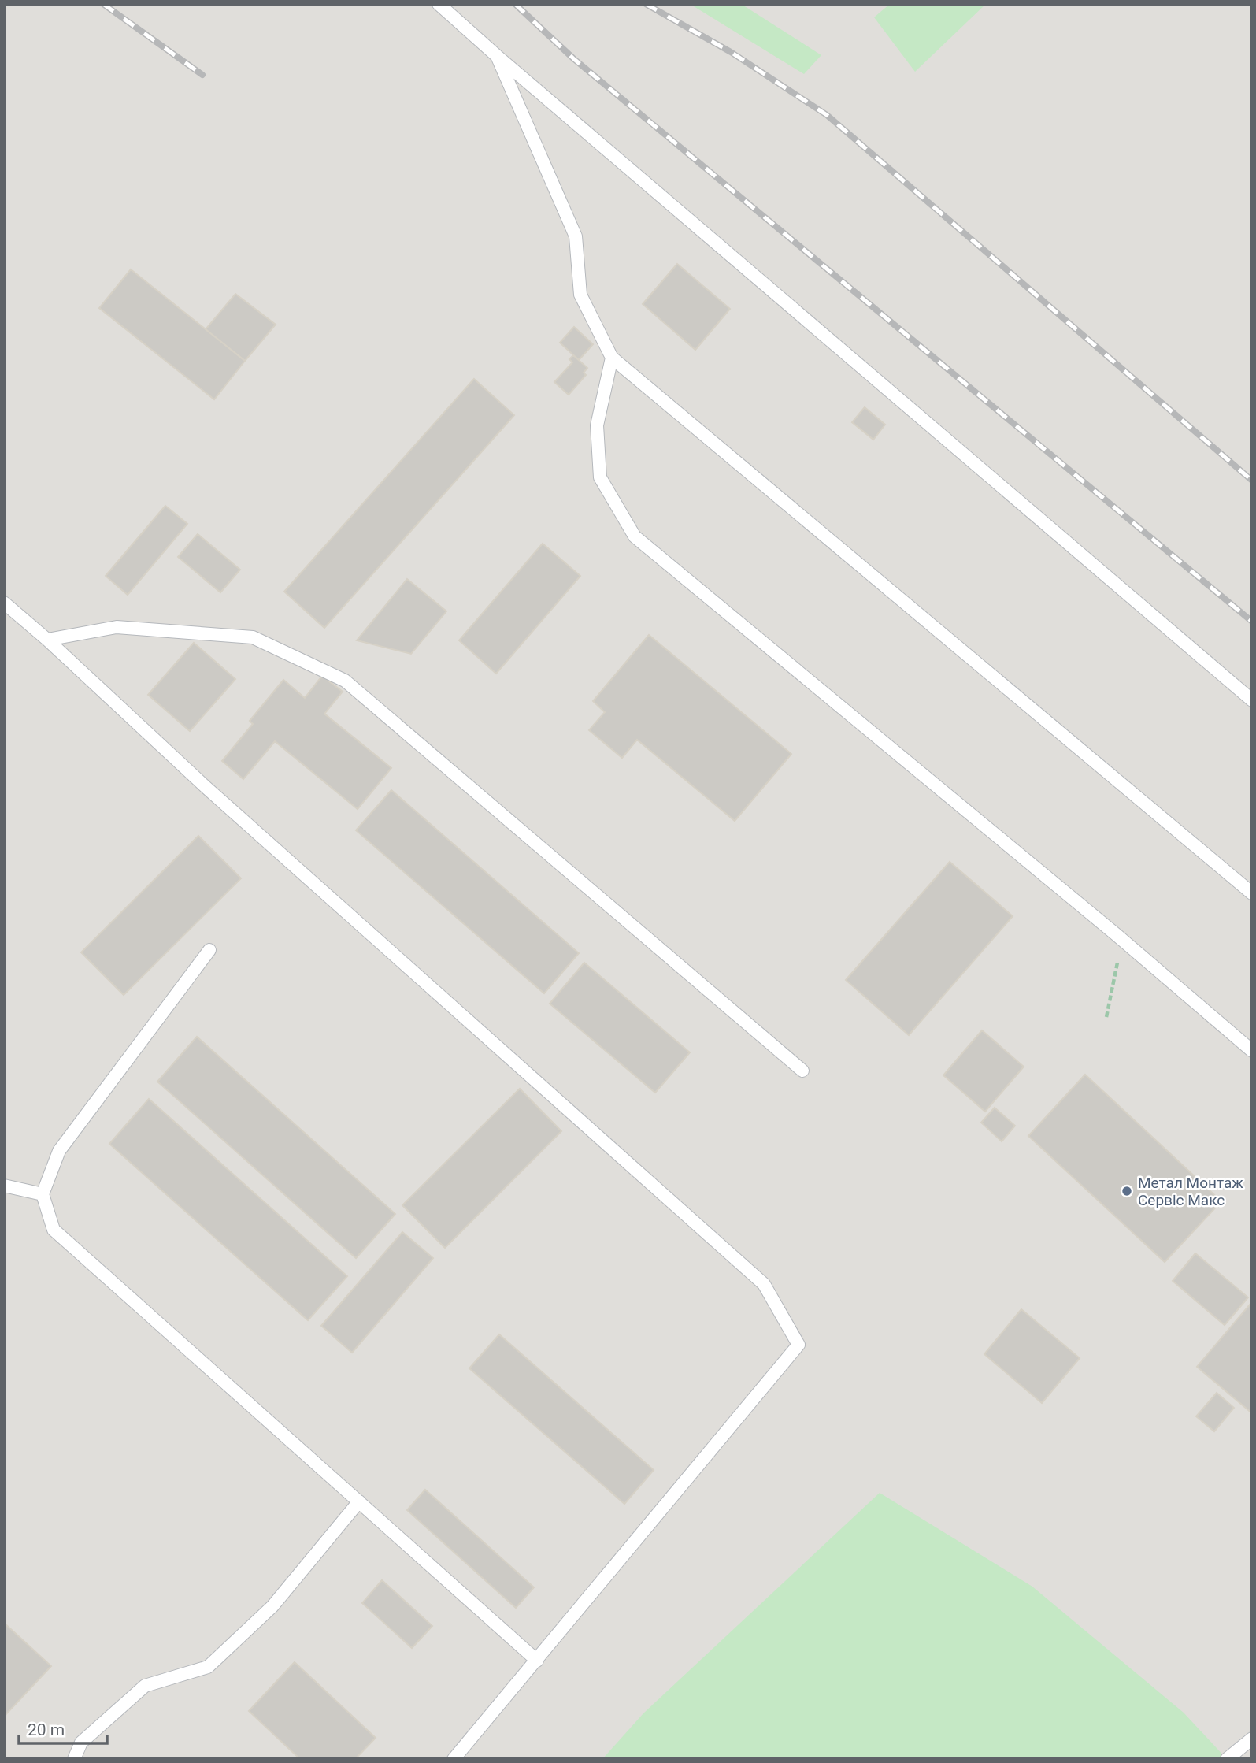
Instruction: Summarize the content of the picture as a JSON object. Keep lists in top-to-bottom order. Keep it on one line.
{"places":["Метал Монтаж Сервіс Макс"],"scale_bar":"20 m"}
